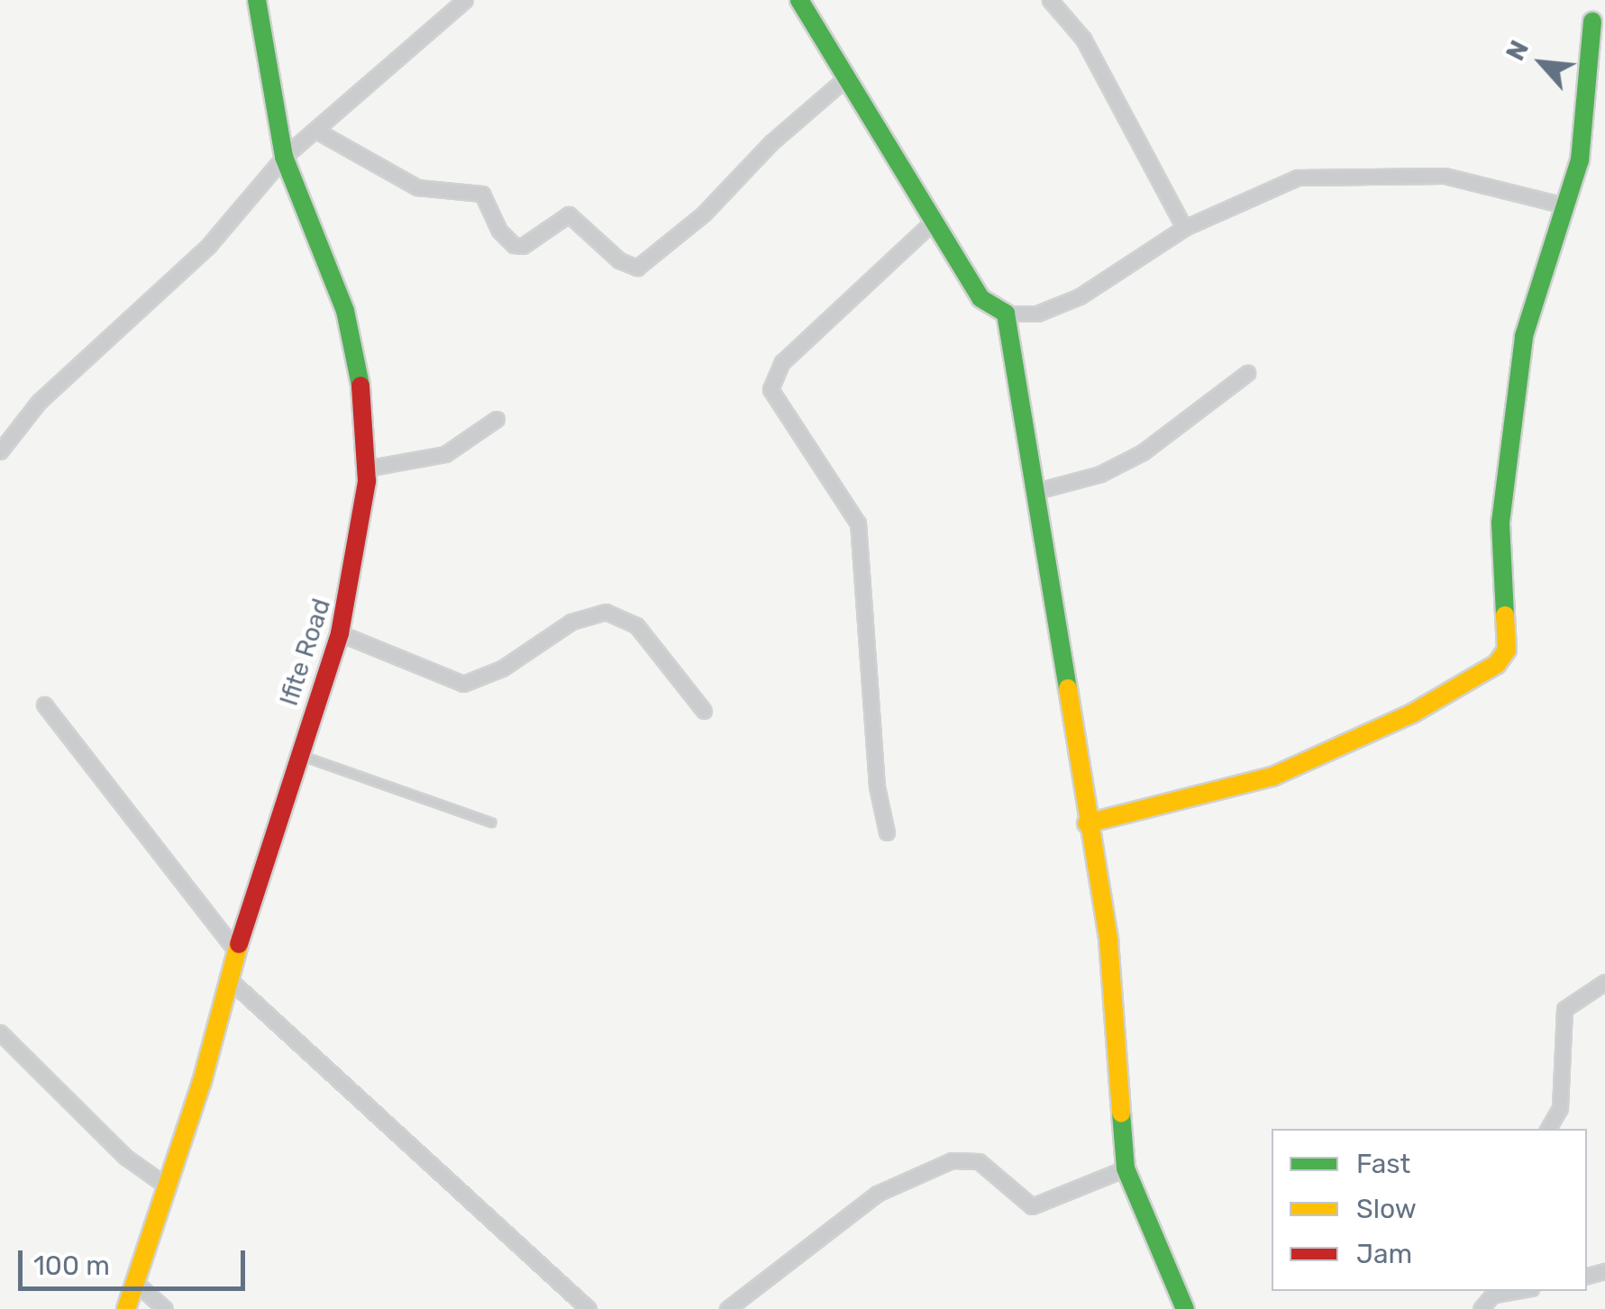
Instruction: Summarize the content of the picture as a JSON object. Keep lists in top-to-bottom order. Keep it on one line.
{"streets":{"street":["Ifite Road"]},"legend":["Fast","Slow","Jam"],"scale_bar":"100 m","north":"top left"}
